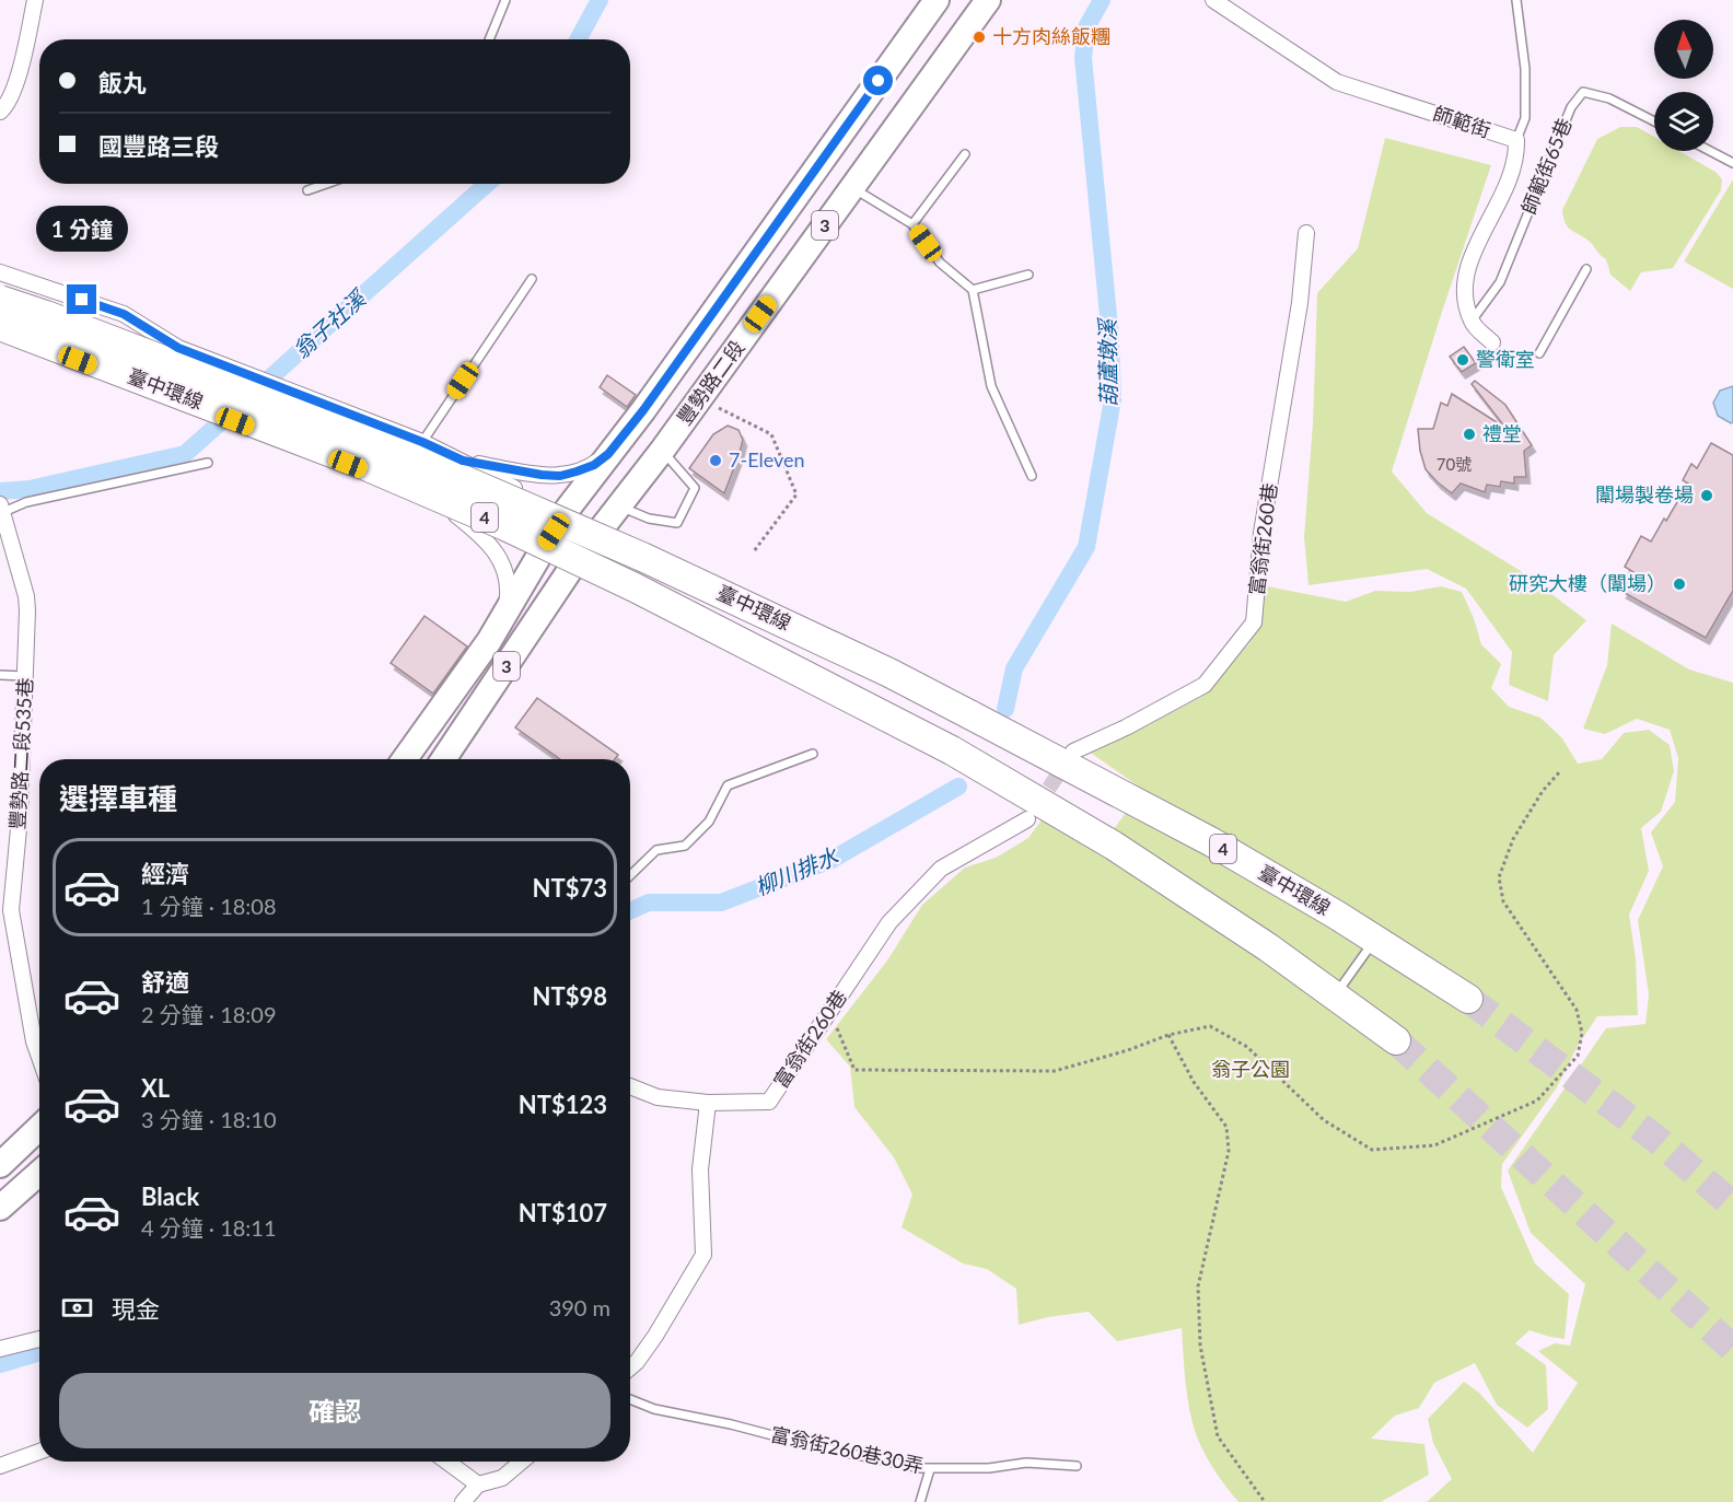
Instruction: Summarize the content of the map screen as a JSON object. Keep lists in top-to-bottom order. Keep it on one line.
{"streets":{"highway":["臺中環線","4"],"main road":["3","豐勢路二段"],"street":["師範街","富翁街260巷","豐勢路二段535巷"],"lane":["師範街65巷","富翁街260巷30弄"]},"crossings":[["師範街","師範街65巷"]],"water":["翁子社溪","葫蘆墩溪","柳川排水"],"parks":["翁子公園"],"places":["十方肉絲飯糰","警衛室","禮堂","7-Eleven","闈場製卷場","研究大樓（闈場）"],"house_numbers":["70號"],"north":"top","page":{"banner":["飯丸","國豐路三段"],"bubble":"1 分鐘","heading":"選擇車種","list":[{"name":"經濟","note":"1 分鐘 · 18:08","value":"NT$73"},{"name":"舒適","note":"2 分鐘 · 18:09","value":"NT$98"},{"name":"XL","note":"3 分鐘 · 18:10","value":"NT$123"},{"name":"Black","note":"4 分鐘 · 18:11","value":"NT$107"}],"pay":["現金","390 m"],"buttons":"確認"}}
